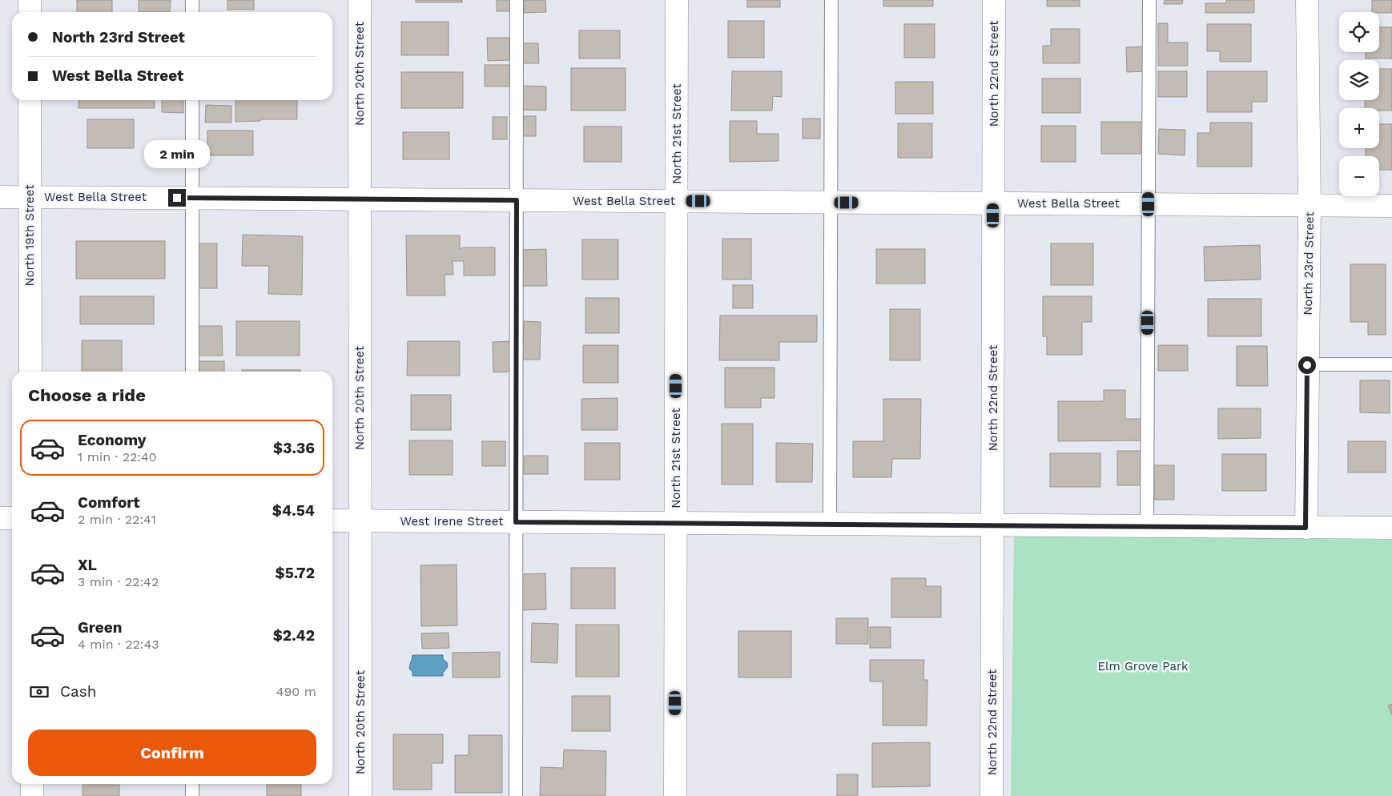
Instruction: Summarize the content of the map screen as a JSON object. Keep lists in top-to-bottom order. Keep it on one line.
{"streets":{"street":["North 20th Street","North 22nd Street","North 21st Street","West Bella Street","North 19th Street","North 23rd Street","West Irene Street"]},"crossings":[["North 20th Street","West Bella Street"],["North 20th Street","West Irene Street"],["North 22nd Street","West Bella Street"],["North 22nd Street","West Irene Street"],["North 21st Street","West Bella Street"],["North 21st Street","West Irene Street"],["West Bella Street","North 19th Street"],["West Bella Street","North 23rd Street"],["North 23rd Street","West Irene Street"]],"parks":["Elm Grove Park"],"page":{"map_buttons":["+","−"],"banner":["North 23rd Street","West Bella Street"],"bubble":"2 min","heading":"Choose a ride","list":[{"name":"Economy","note":"1 min · 22:40","value":"$3.36"},{"name":"Comfort","note":"2 min · 22:41","value":"$4.54"},{"name":"XL","note":"3 min · 22:42","value":"$5.72"},{"name":"Green","note":"4 min · 22:43","value":"$2.42"}],"pay":["Cash","490 m"],"buttons":"Confirm"}}
